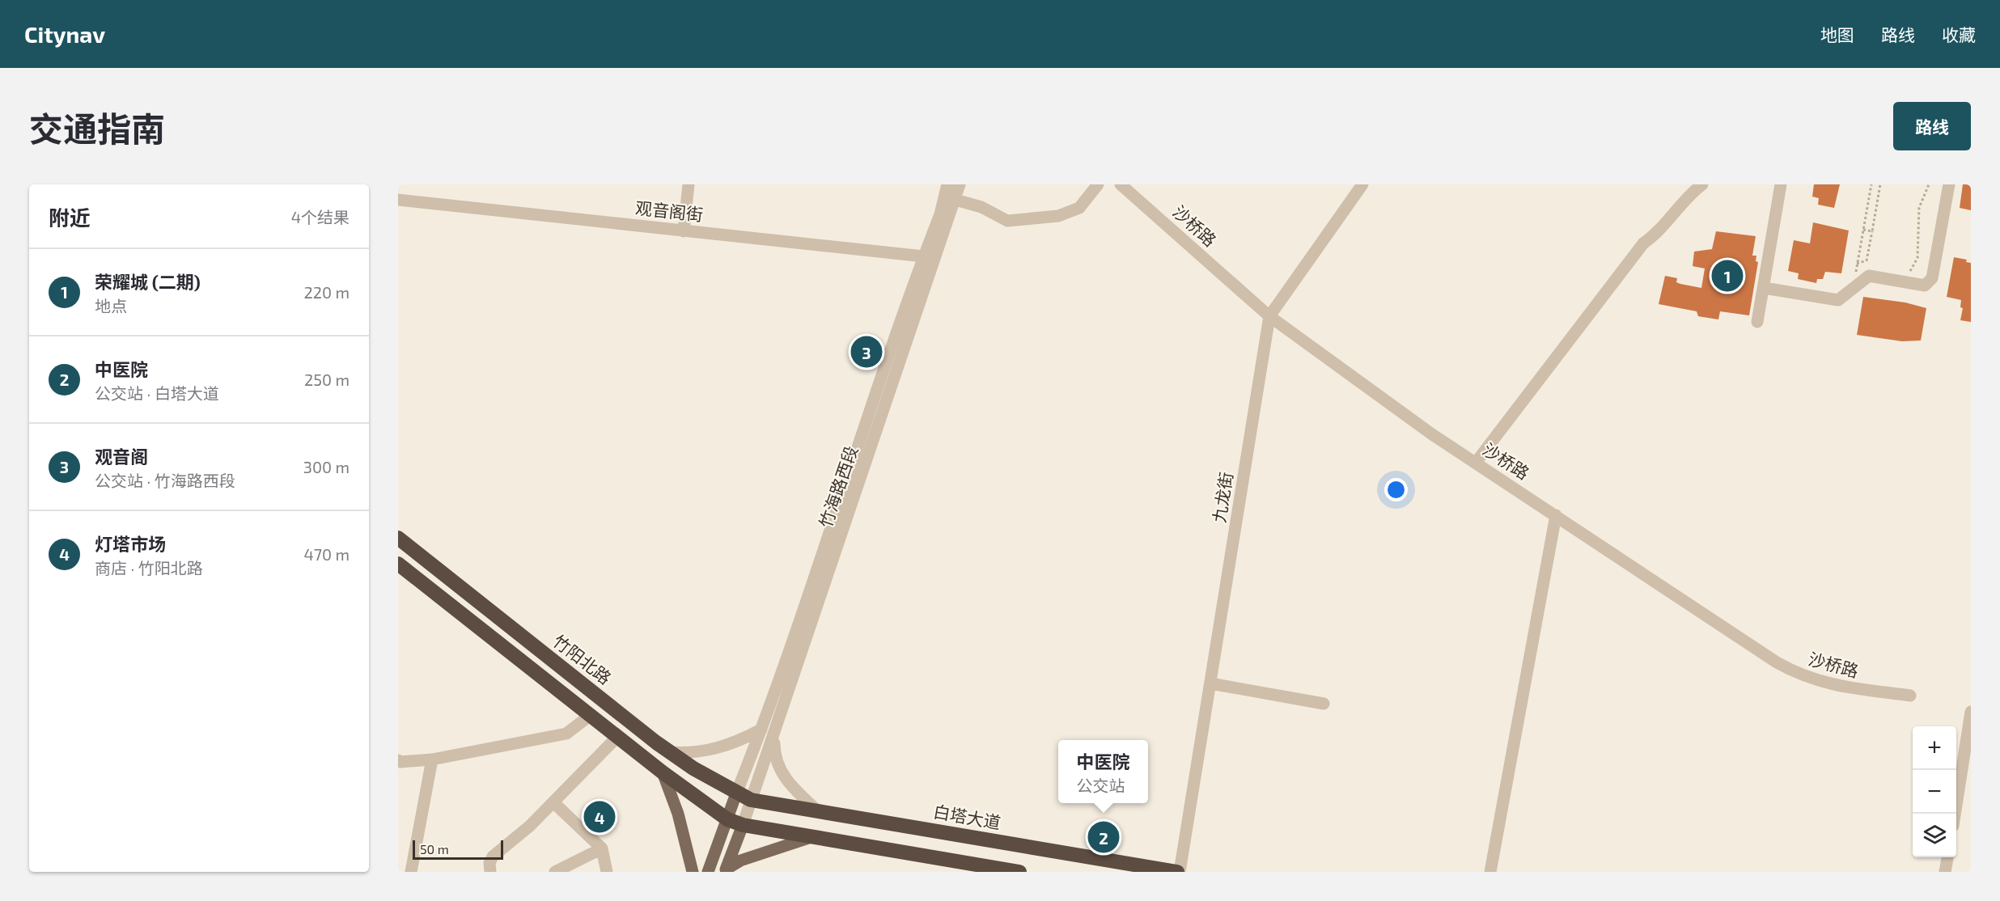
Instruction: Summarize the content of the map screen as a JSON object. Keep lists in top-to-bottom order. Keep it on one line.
{"streets":{"highway":["竹阳北路","白塔大道"],"street":["观音阁街","沙桥路","竹海路西段","九龙街"]},"crossings":[["观音阁街","竹海路西段"],["沙桥路","九龙街"],["竹海路西段","竹阳北路"],["竹海路西段","白塔大道"],["九龙街","白塔大道"],["竹阳北路","白塔大道"]],"scale_bar":"50 m","page":{"header":"Citynav","nav":["地图","路线","收藏"],"title":"交通指南","buttons":"路线","heading":["附近","4个结果"],"list":[{"mark":"1","name":"荣耀城 (二期)","note":"地点","value":"220 m"},{"mark":"2","name":"中医院","note":"公交站 · 白塔大道","value":"250 m"},{"mark":"3","name":"观音阁","note":"公交站 · 竹海路西段","value":"300 m"},{"mark":"4","name":"灯塔市场","note":"商店 · 竹阳北路","value":"470 m"}],"pins":["1","3","4","2"],"map_buttons":["+","−"],"popup":["中医院","公交站"],"scale":"50 m"}}
